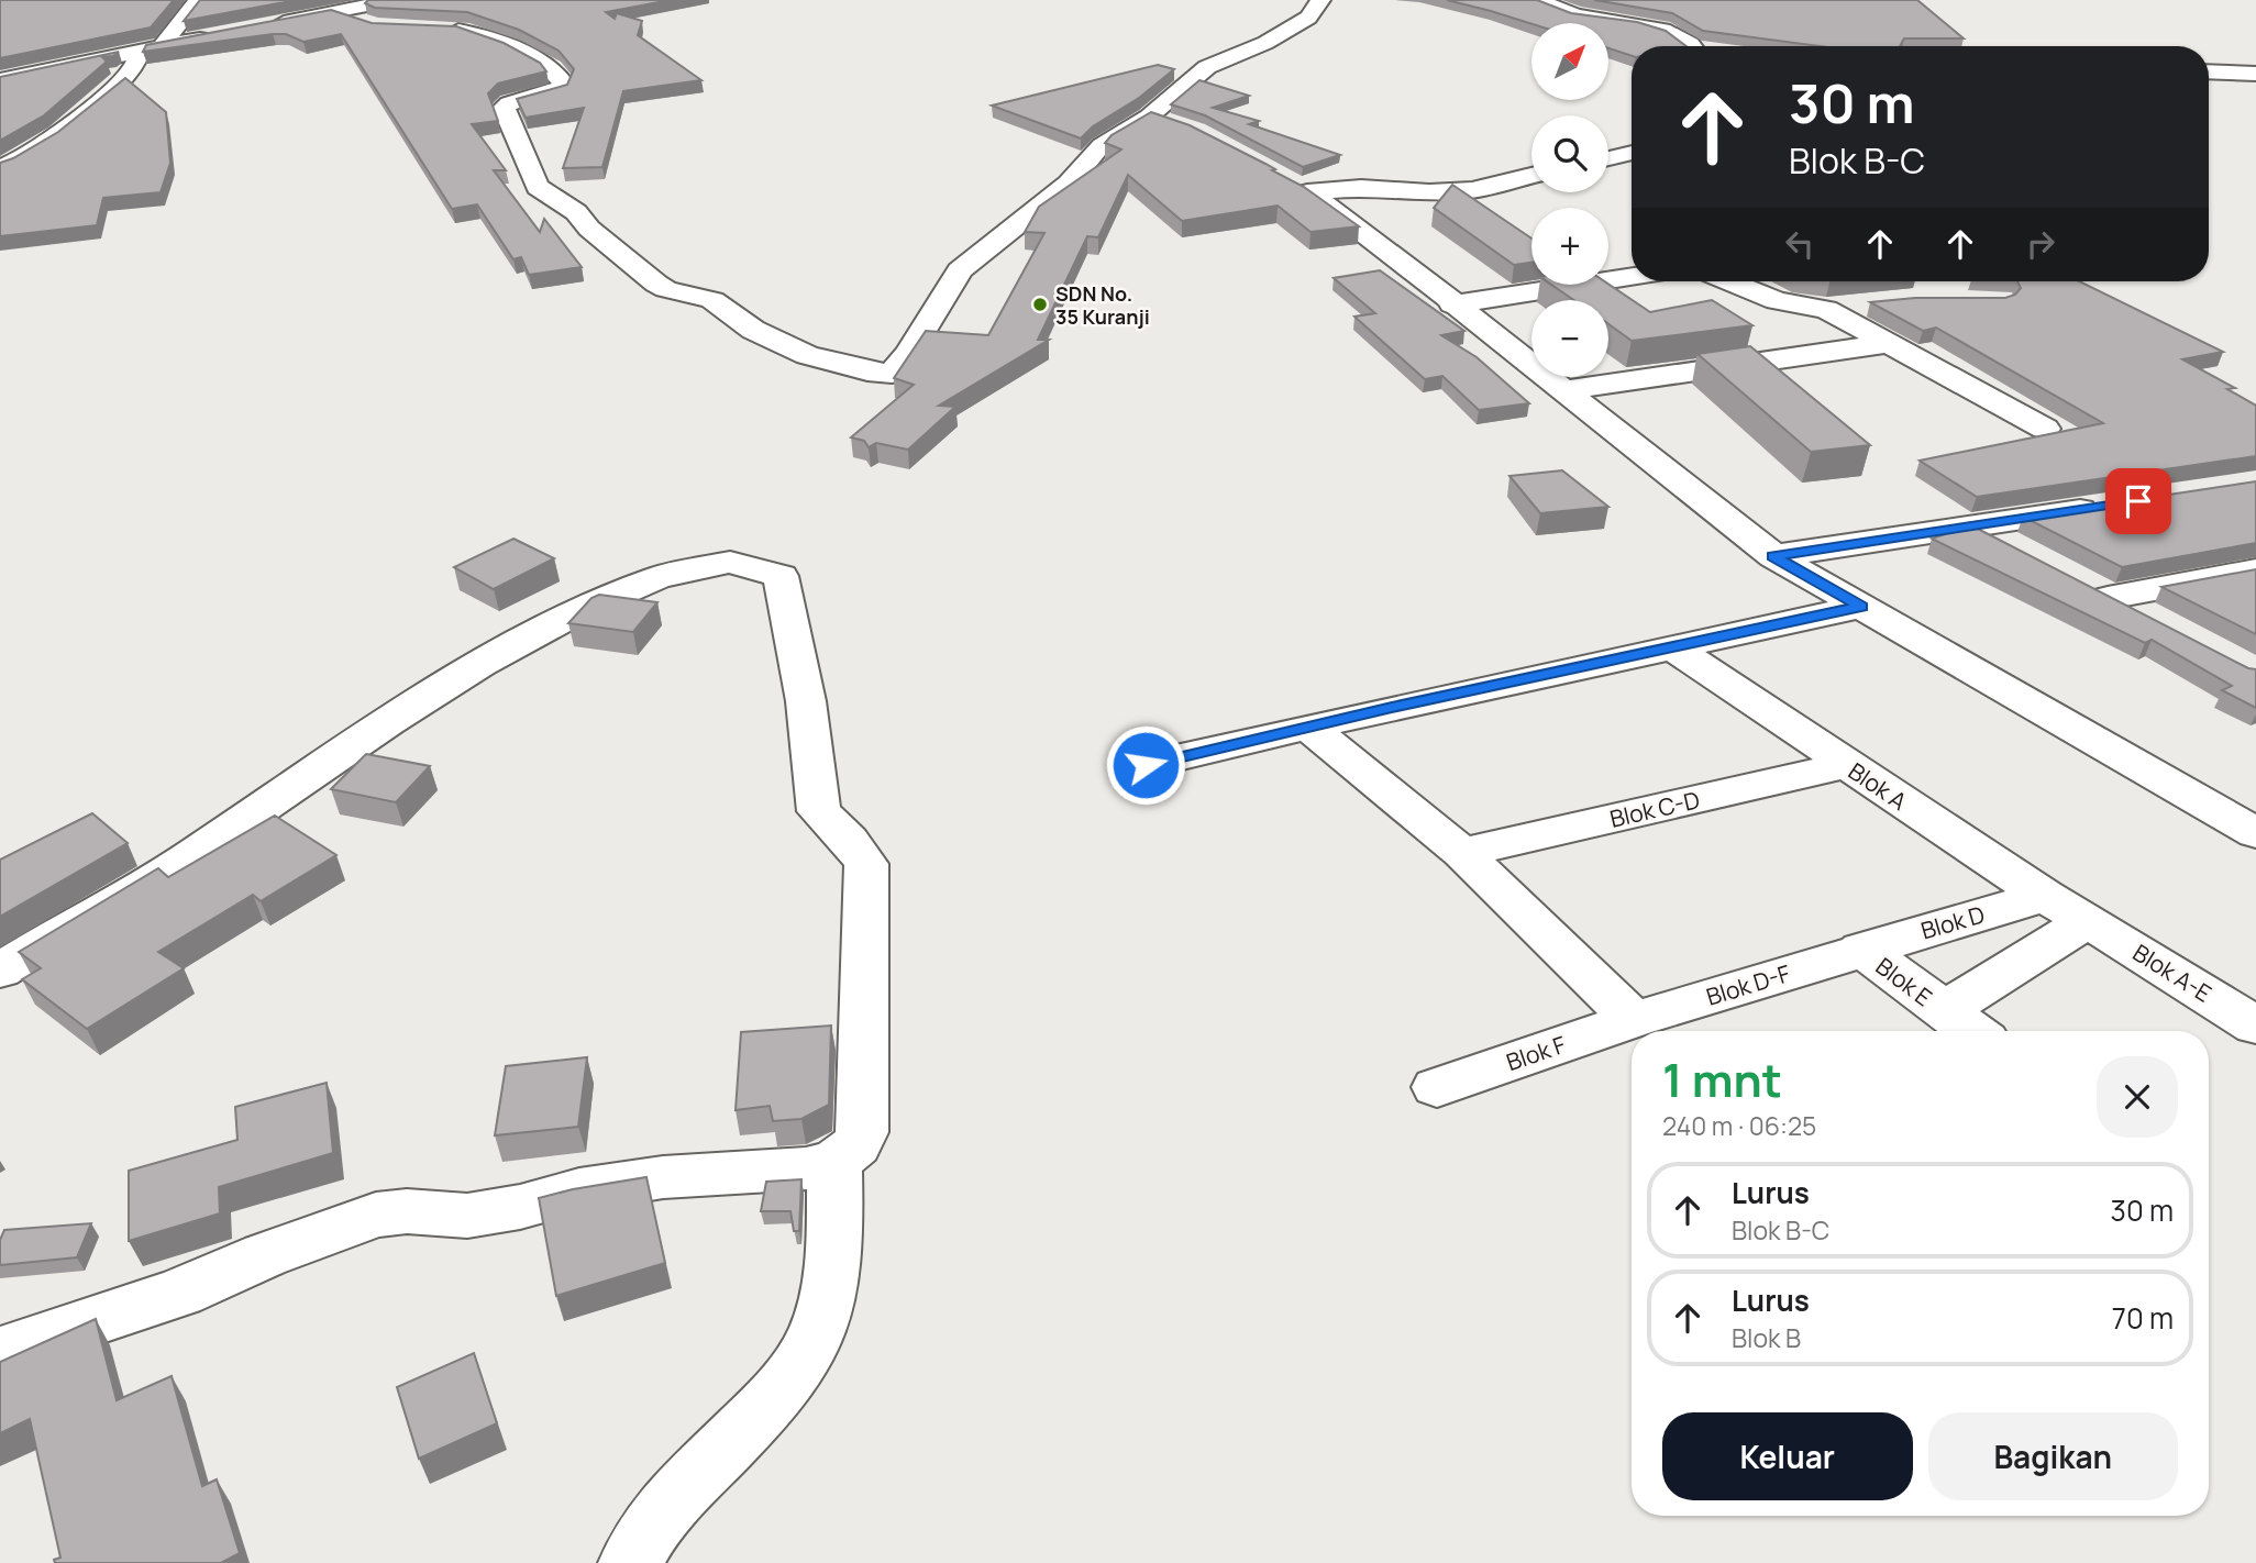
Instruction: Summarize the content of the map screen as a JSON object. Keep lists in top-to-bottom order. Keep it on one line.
{"streets":{"street":["Blok A","Blok C-D","Blok D","Blok A-E","Blok E","Blok D-F","Blok F"]},"crossings":[["Blok A","Blok C-D"],["Blok A","Blok D"],["Blok A","Blok A-E"],["Blok D","Blok E"],["Blok D","Blok D-F"],["Blok E","Blok D-F"],["Blok D-F","Blok F"]],"places":["SDN No. 35 Kuranji"],"north":"top right","page":{"map_buttons":["+","−"],"turn":["30 m","Blok B-C"],"heading":["1 mnt","240 m · 06:25"],"list":[{"name":"Lurus","note":"Blok B-C","value":"30 m"},{"name":"Lurus","note":"Blok B","value":"70 m"}],"buttons":["Keluar","Bagikan"]}}
